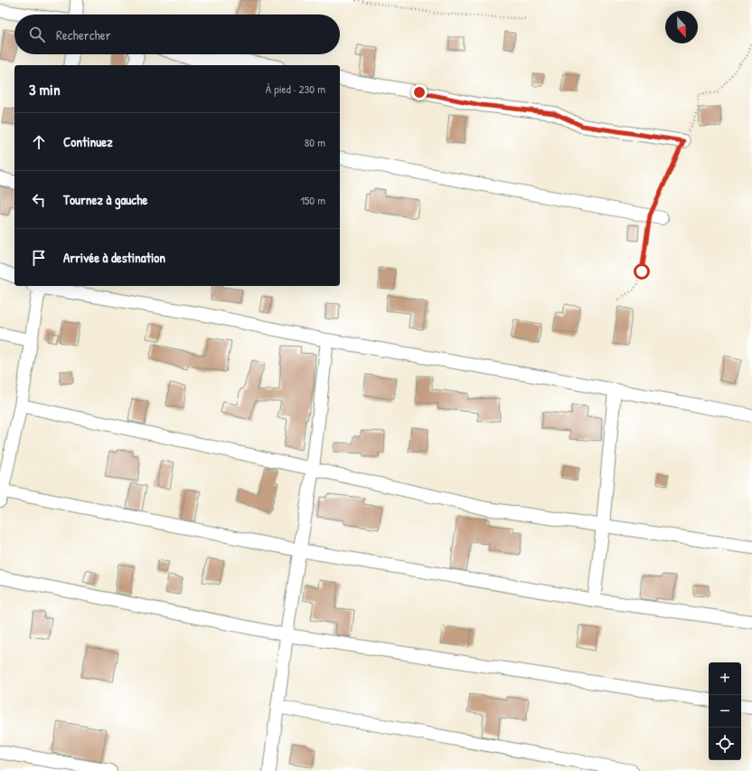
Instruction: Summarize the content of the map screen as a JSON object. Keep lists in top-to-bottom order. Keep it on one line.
{"north":"bottom","page":{"search":"Rechercher","heading":["3 min","À pied · 230 m"],"list":[["Continuez","80 m"],["Tournez à gauche","150 m"],"Arrivée à destination"],"map_buttons":["+","−"]}}
